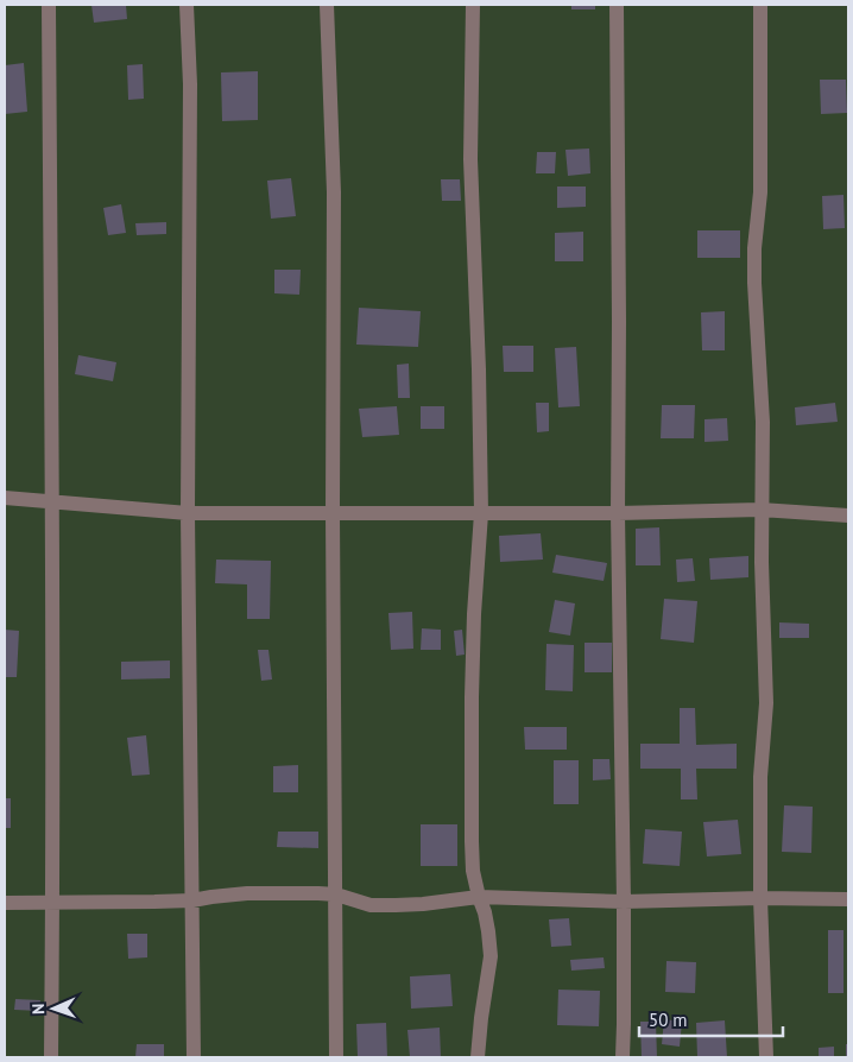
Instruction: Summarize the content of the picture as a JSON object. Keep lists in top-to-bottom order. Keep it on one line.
{"scale_bar":"50 m","north":"left"}
